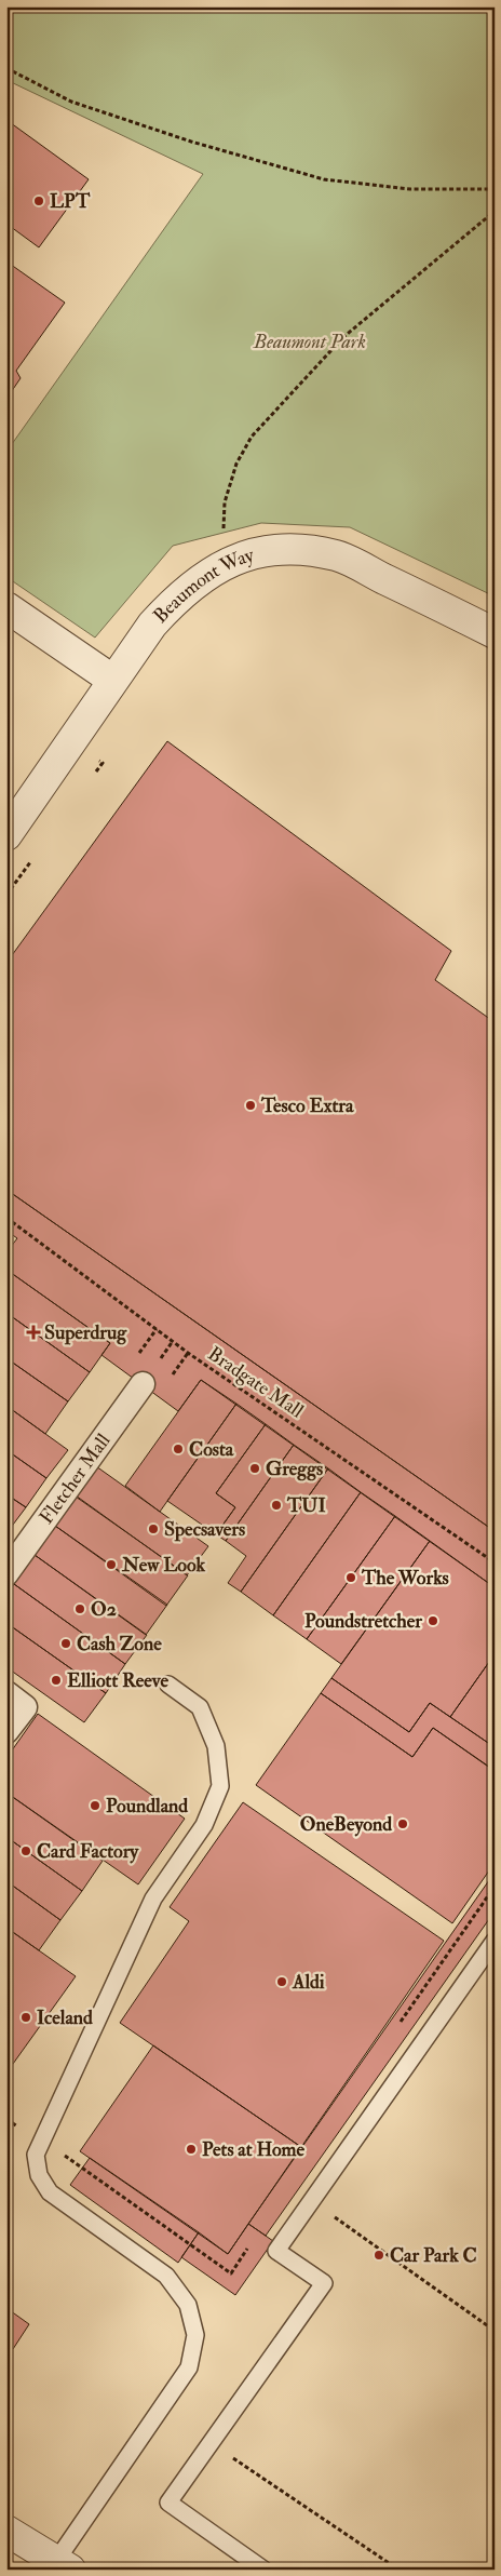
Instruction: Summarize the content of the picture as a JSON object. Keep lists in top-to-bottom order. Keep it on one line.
{"streets":{"street":["Beaumont Way","Fletcher Mall"],"path":["Bradgate Mall"]},"parks":["Beaumont Park"],"places":{"other":["LPT","Tesco Extra","Costa","Greggs","TUI","Specsavers","New Look","The Works","O2","Poundstretcher","Cash Zone","Elliott Reeve","Poundland","OneBeyond","Card Factory","Aldi","Iceland","Pets at Home","Car Park C"],"health":["Superdrug"]}}
